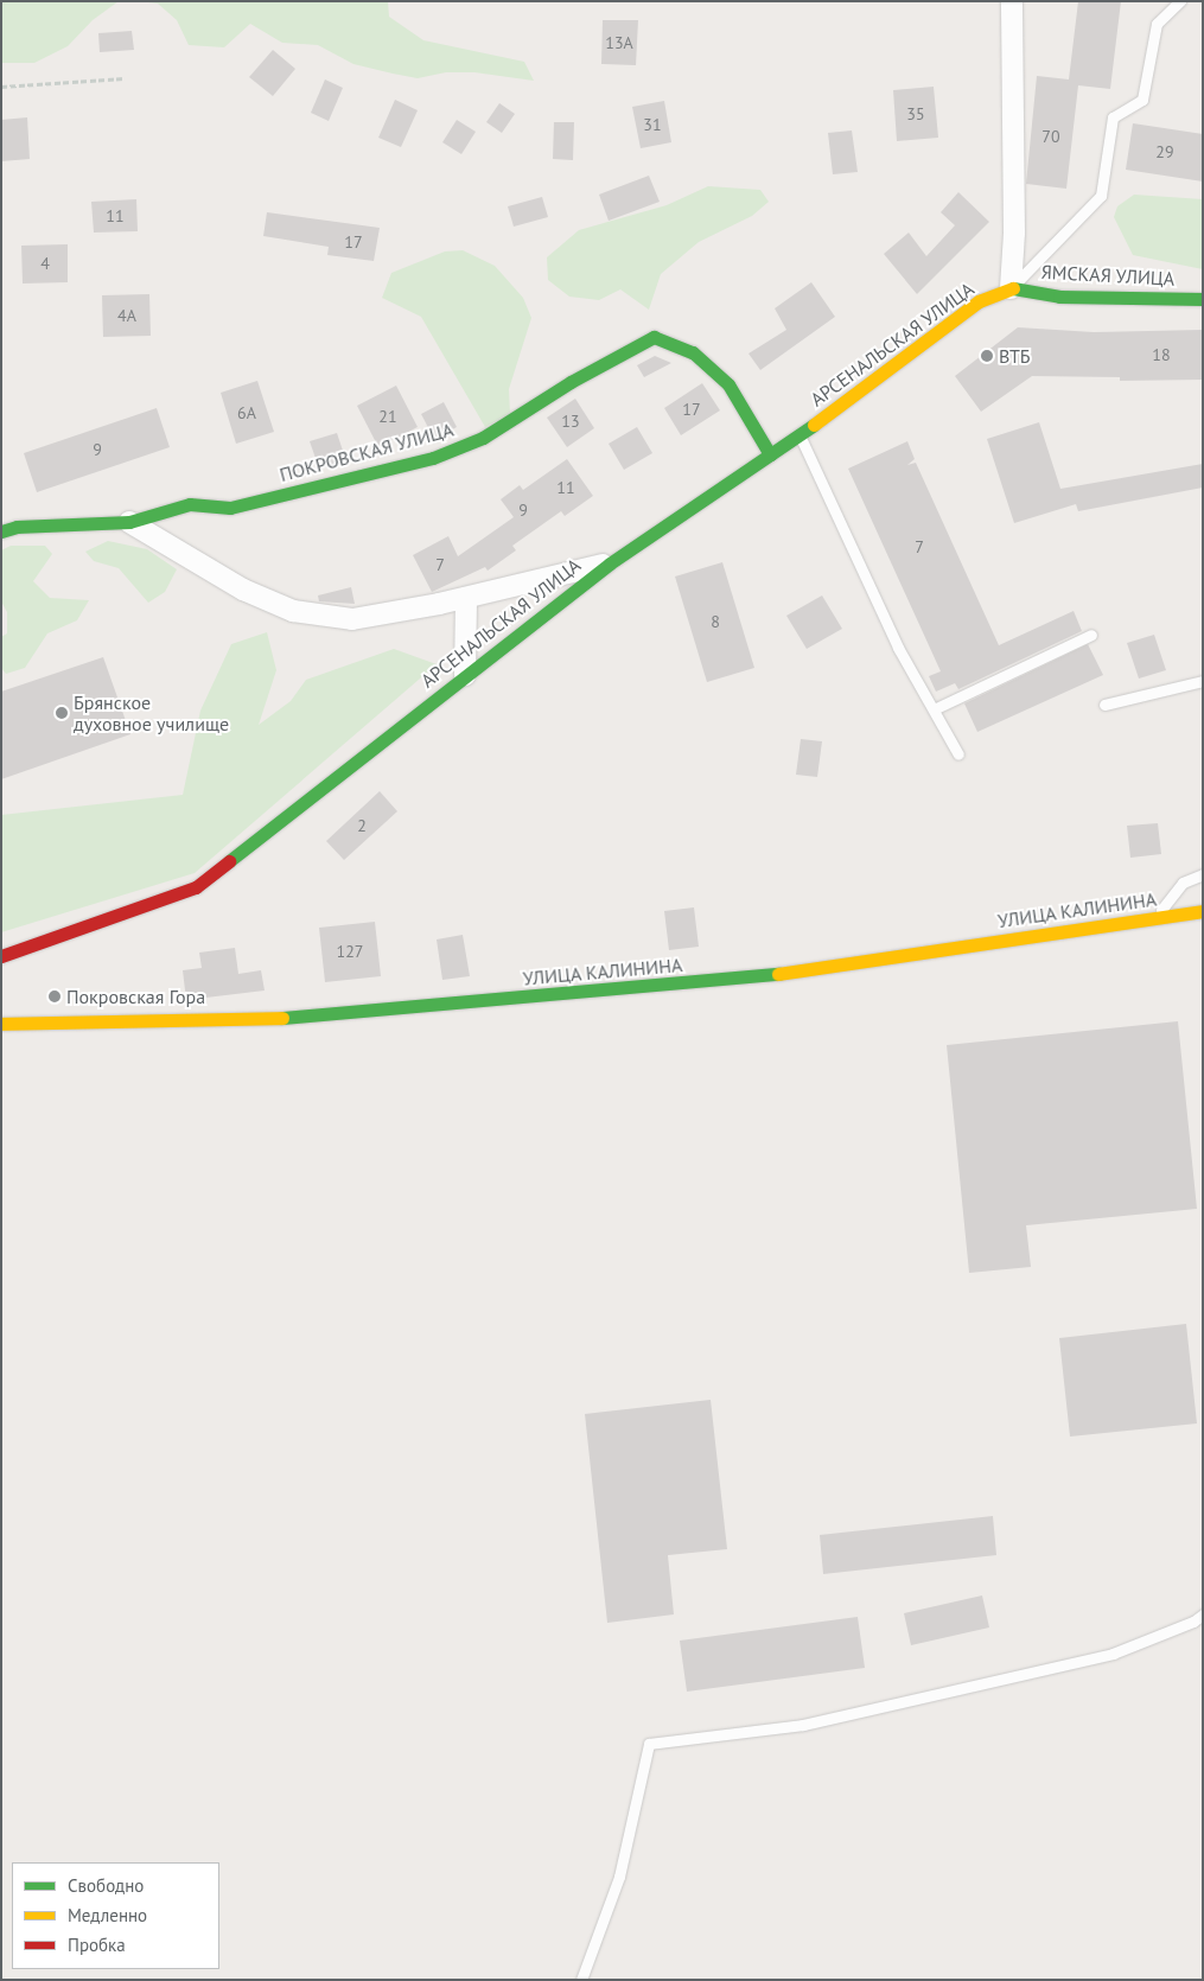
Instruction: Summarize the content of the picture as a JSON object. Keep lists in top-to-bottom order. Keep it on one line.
{"streets":{"street":["ЯМСКАЯ УЛИЦА","АРСЕНАЛЬСКАЯ УЛИЦА","ПОКРОВСКАЯ УЛИЦА","УЛИЦА КАЛИНИНА"]},"crossings":[["ЯМСКАЯ УЛИЦА","АРСЕНАЛЬСКАЯ УЛИЦА"],["АРСЕНАЛЬСКАЯ УЛИЦА","ПОКРОВСКАЯ УЛИЦА"]],"places":["ВТБ","Брянское духовное училище","Покровская Гора"],"house_numbers":["13А","35","31","70","29","11","17","4","4А","18","17","6А","21","13","9","11","9","7","7","8","2","127"],"legend":["Свободно","Медленно","Пробка"]}
